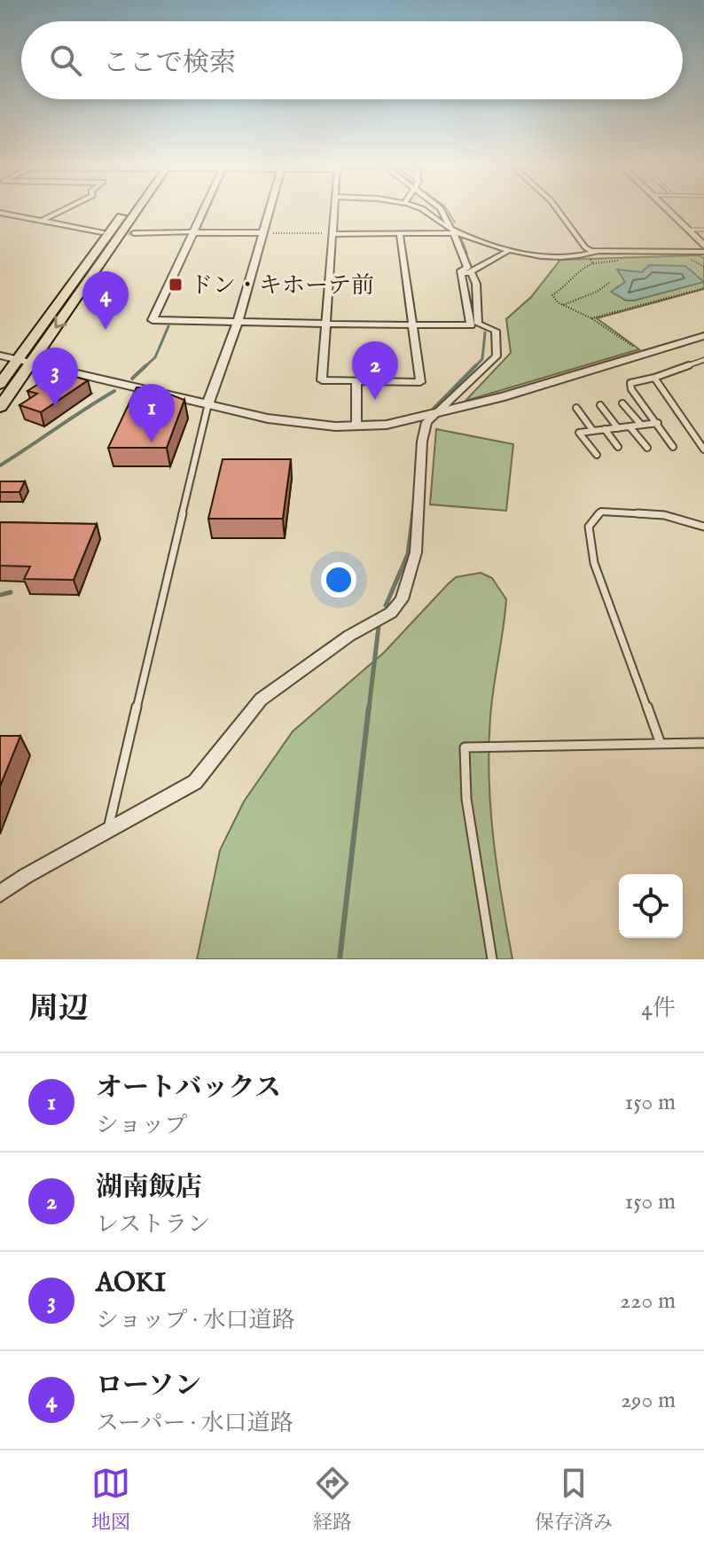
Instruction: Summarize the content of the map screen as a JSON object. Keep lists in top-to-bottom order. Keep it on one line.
{"places":{"transit":["ドン・キホーテ前"]},"page":{"search":"ここで検索","pins":["4","2","3","1"],"heading":["周辺","4件"],"list":[{"mark":"1","name":"オートバックス","note":"ショップ","value":"150 m"},{"mark":"2","name":"湖南飯店","note":"レストラン","value":"150 m"},{"mark":"3","name":"AOKI","note":"ショップ · 水口道路","value":"220 m"},{"mark":"4","name":"ローソン","note":"スーパー · 水口道路","value":"290 m"}],"nav":["地図","経路","保存済み"]}}
